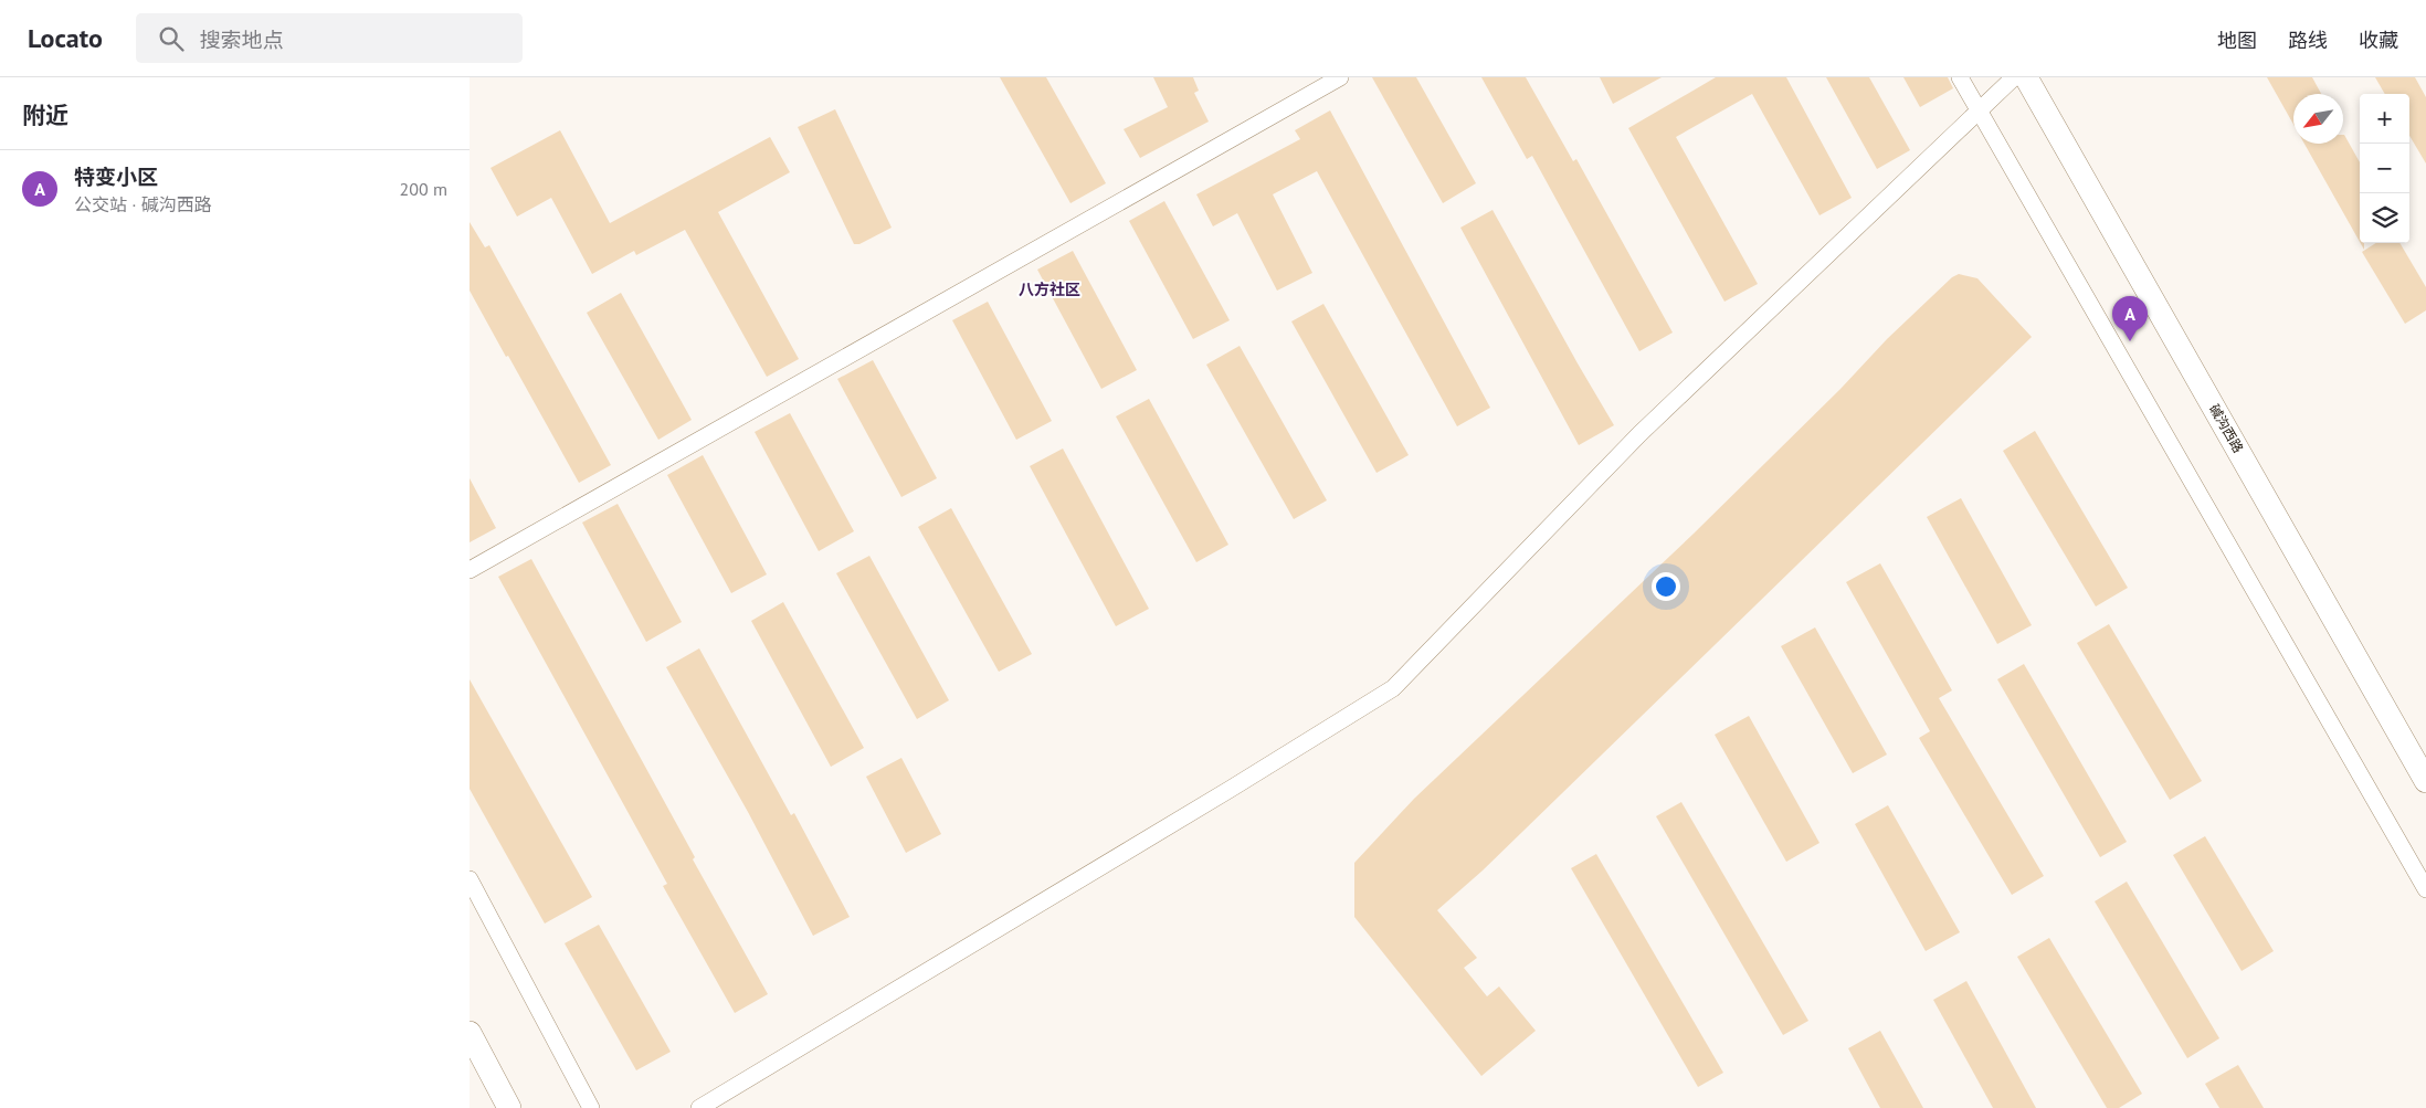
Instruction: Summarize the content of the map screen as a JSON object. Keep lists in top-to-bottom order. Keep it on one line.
{"streets":{"street":["碱沟西路"]},"districts":["八方社区"],"north":"bottom left","page":{"header":"Locato","search":"搜索地点","nav":["地图","路线","收藏"],"heading":"附近","map_buttons":["+","−"],"list":[{"mark":"A","name":"特变小区","note":"公交站 · 碱沟西路","value":"200 m"}],"pins":"A"}}
